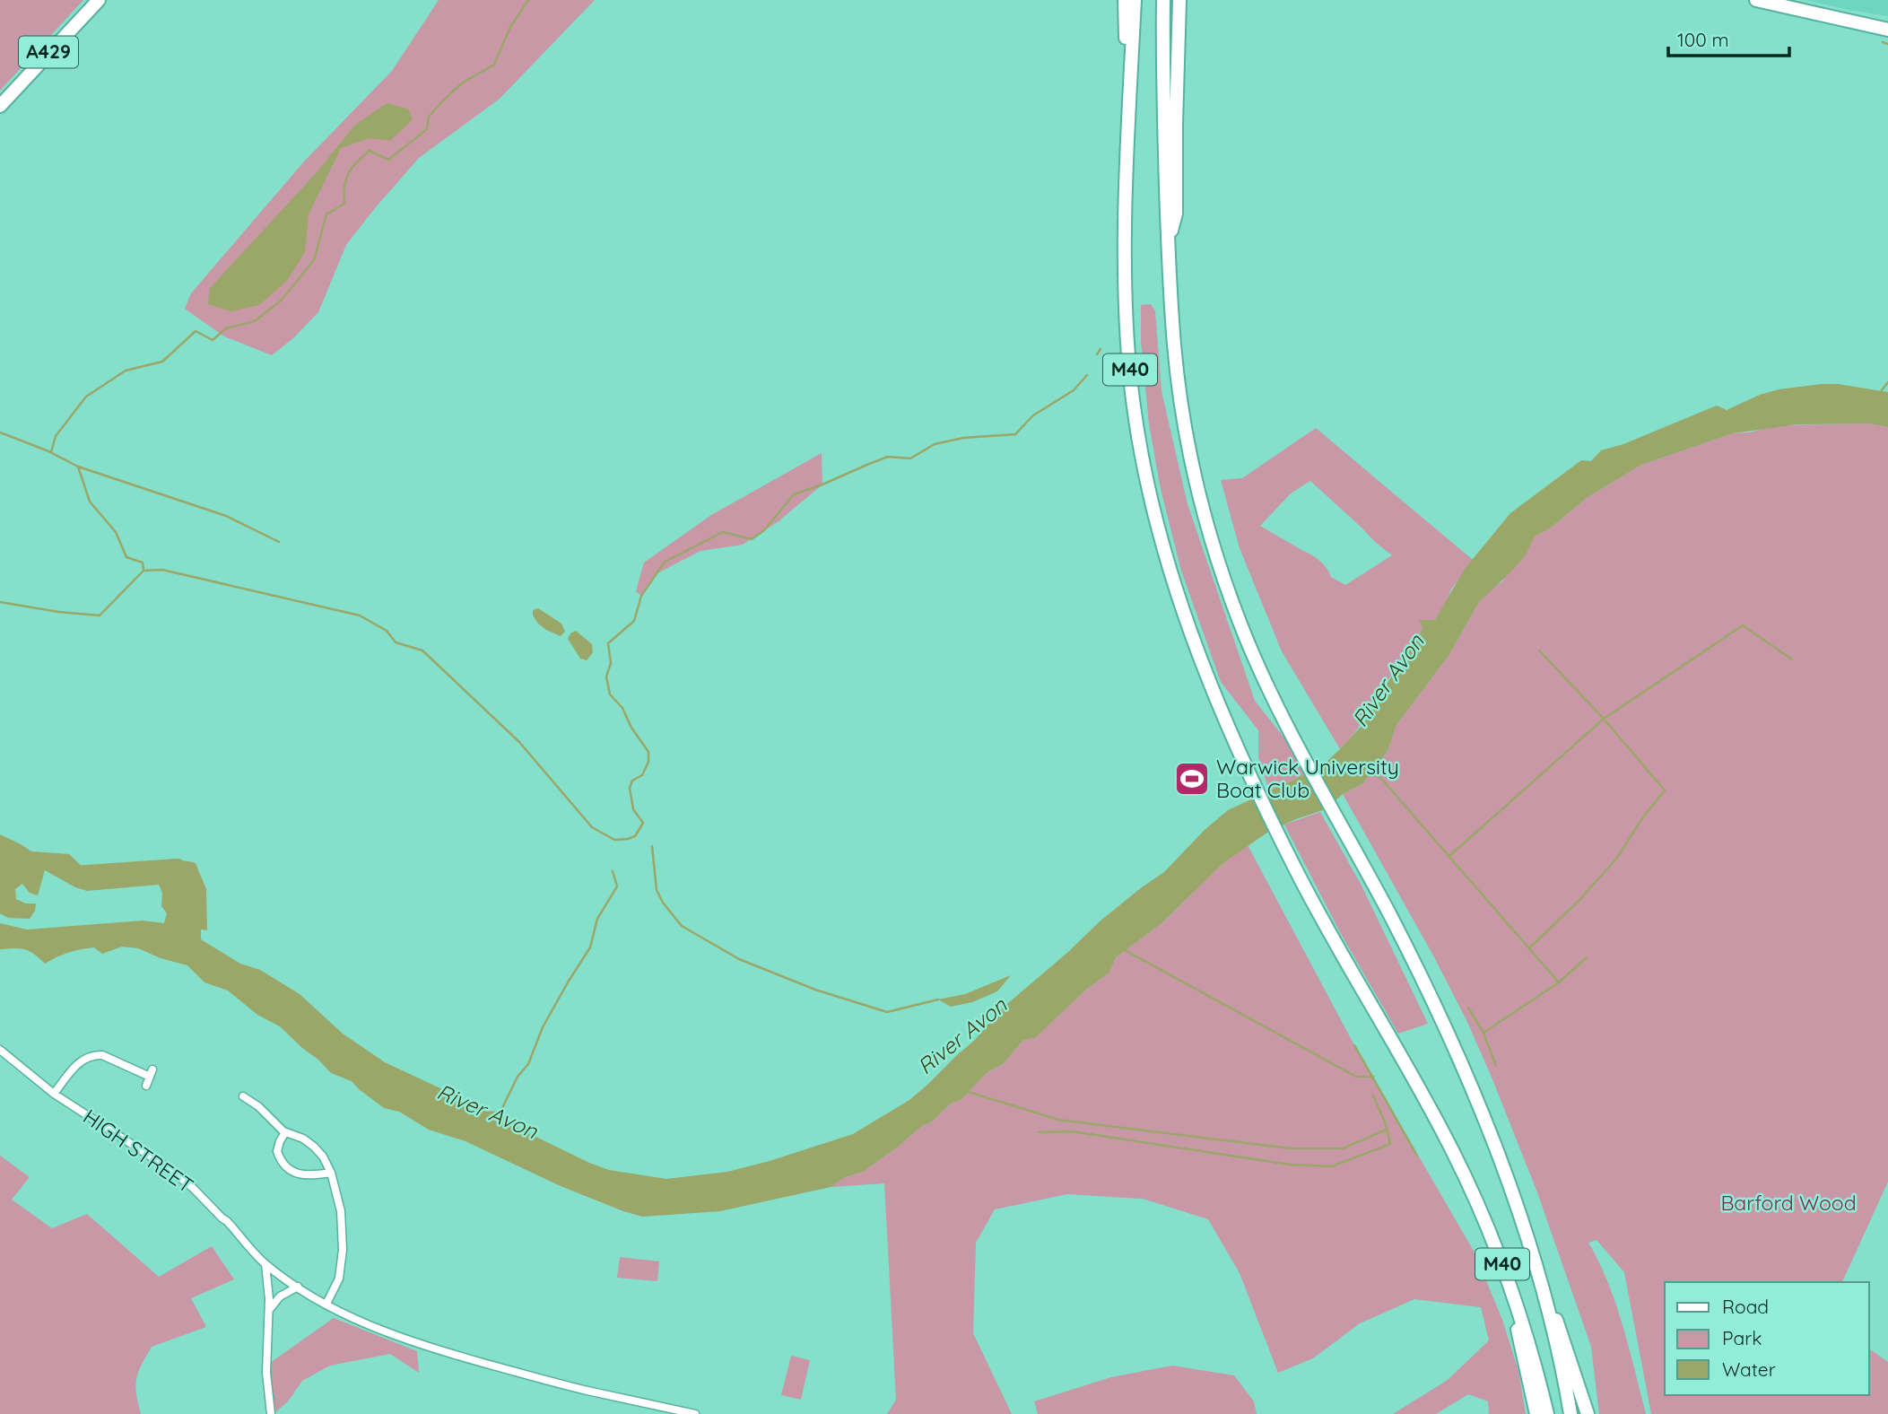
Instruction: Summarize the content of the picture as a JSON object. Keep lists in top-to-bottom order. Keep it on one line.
{"streets":{"highway":["A429","M40"],"street":["HIGH STREET"]},"water":["River Avon"],"parks":["Barford Wood"],"places":{"sports":["Warwick University Boat Club"]},"legend":["Road","Park","Water"],"scale_bar":"100 m"}
